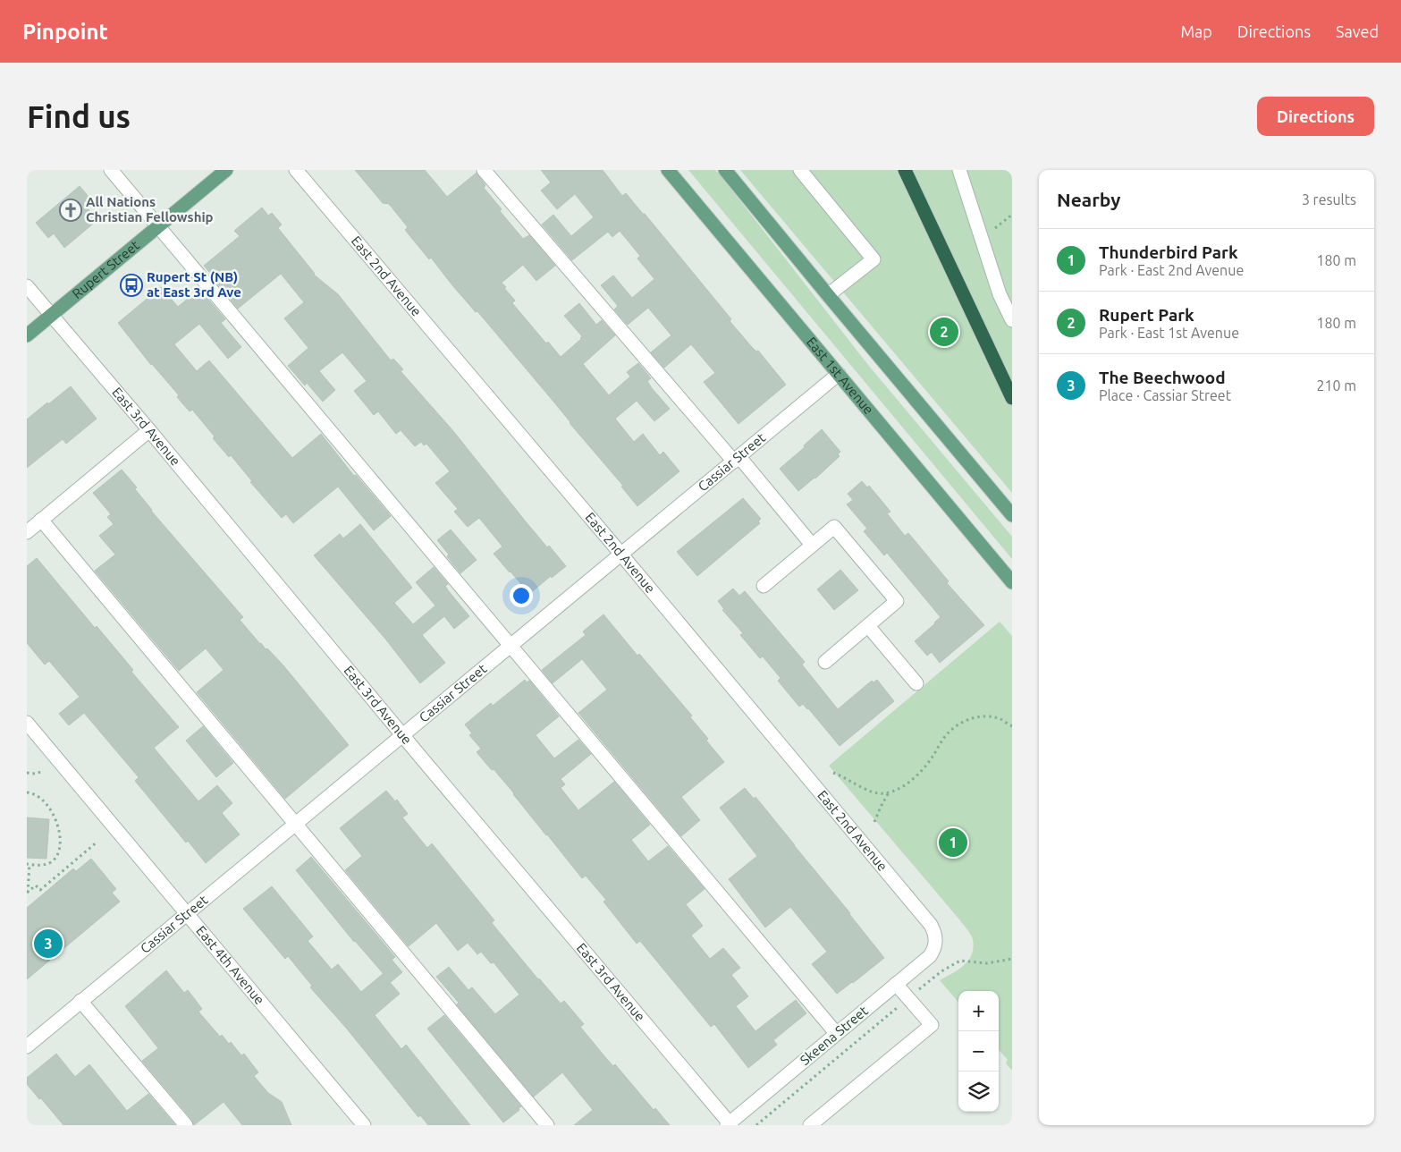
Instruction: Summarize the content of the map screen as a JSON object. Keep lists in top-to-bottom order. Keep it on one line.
{"streets":{"main road":["Rupert Street","East 1st Avenue"],"street":["East 2nd Avenue","East 3rd Avenue","Cassiar Street","East 4th Avenue","Skeena Street"]},"crossings":[["Rupert Street","East 3rd Avenue"],["East 2nd Avenue","Cassiar Street"],["East 2nd Avenue","Skeena Street"],["East 1st Avenue","Cassiar Street"],["East 3rd Avenue","Cassiar Street"],["East 3rd Avenue","Skeena Street"],["Cassiar Street","East 4th Avenue"]],"places":{"church":["All Nations Christian Fellowship"],"bus stop":["Rupert St (NB) at East 3rd Ave"]},"page":{"header":"Pinpoint","nav":["Map","Directions","Saved"],"buttons":"Directions","title":"Find us","heading":["Nearby","3 results"],"list":[{"mark":"1","name":"Thunderbird Park","note":"Park · East 2nd Avenue","value":"180 m"},{"mark":"2","name":"Rupert Park","note":"Park · East 1st Avenue","value":"180 m"},{"mark":"3","name":"The Beechwood","note":"Place · Cassiar Street","value":"210 m"}],"pins":["2","1","3"],"map_buttons":["+","−"]}}
